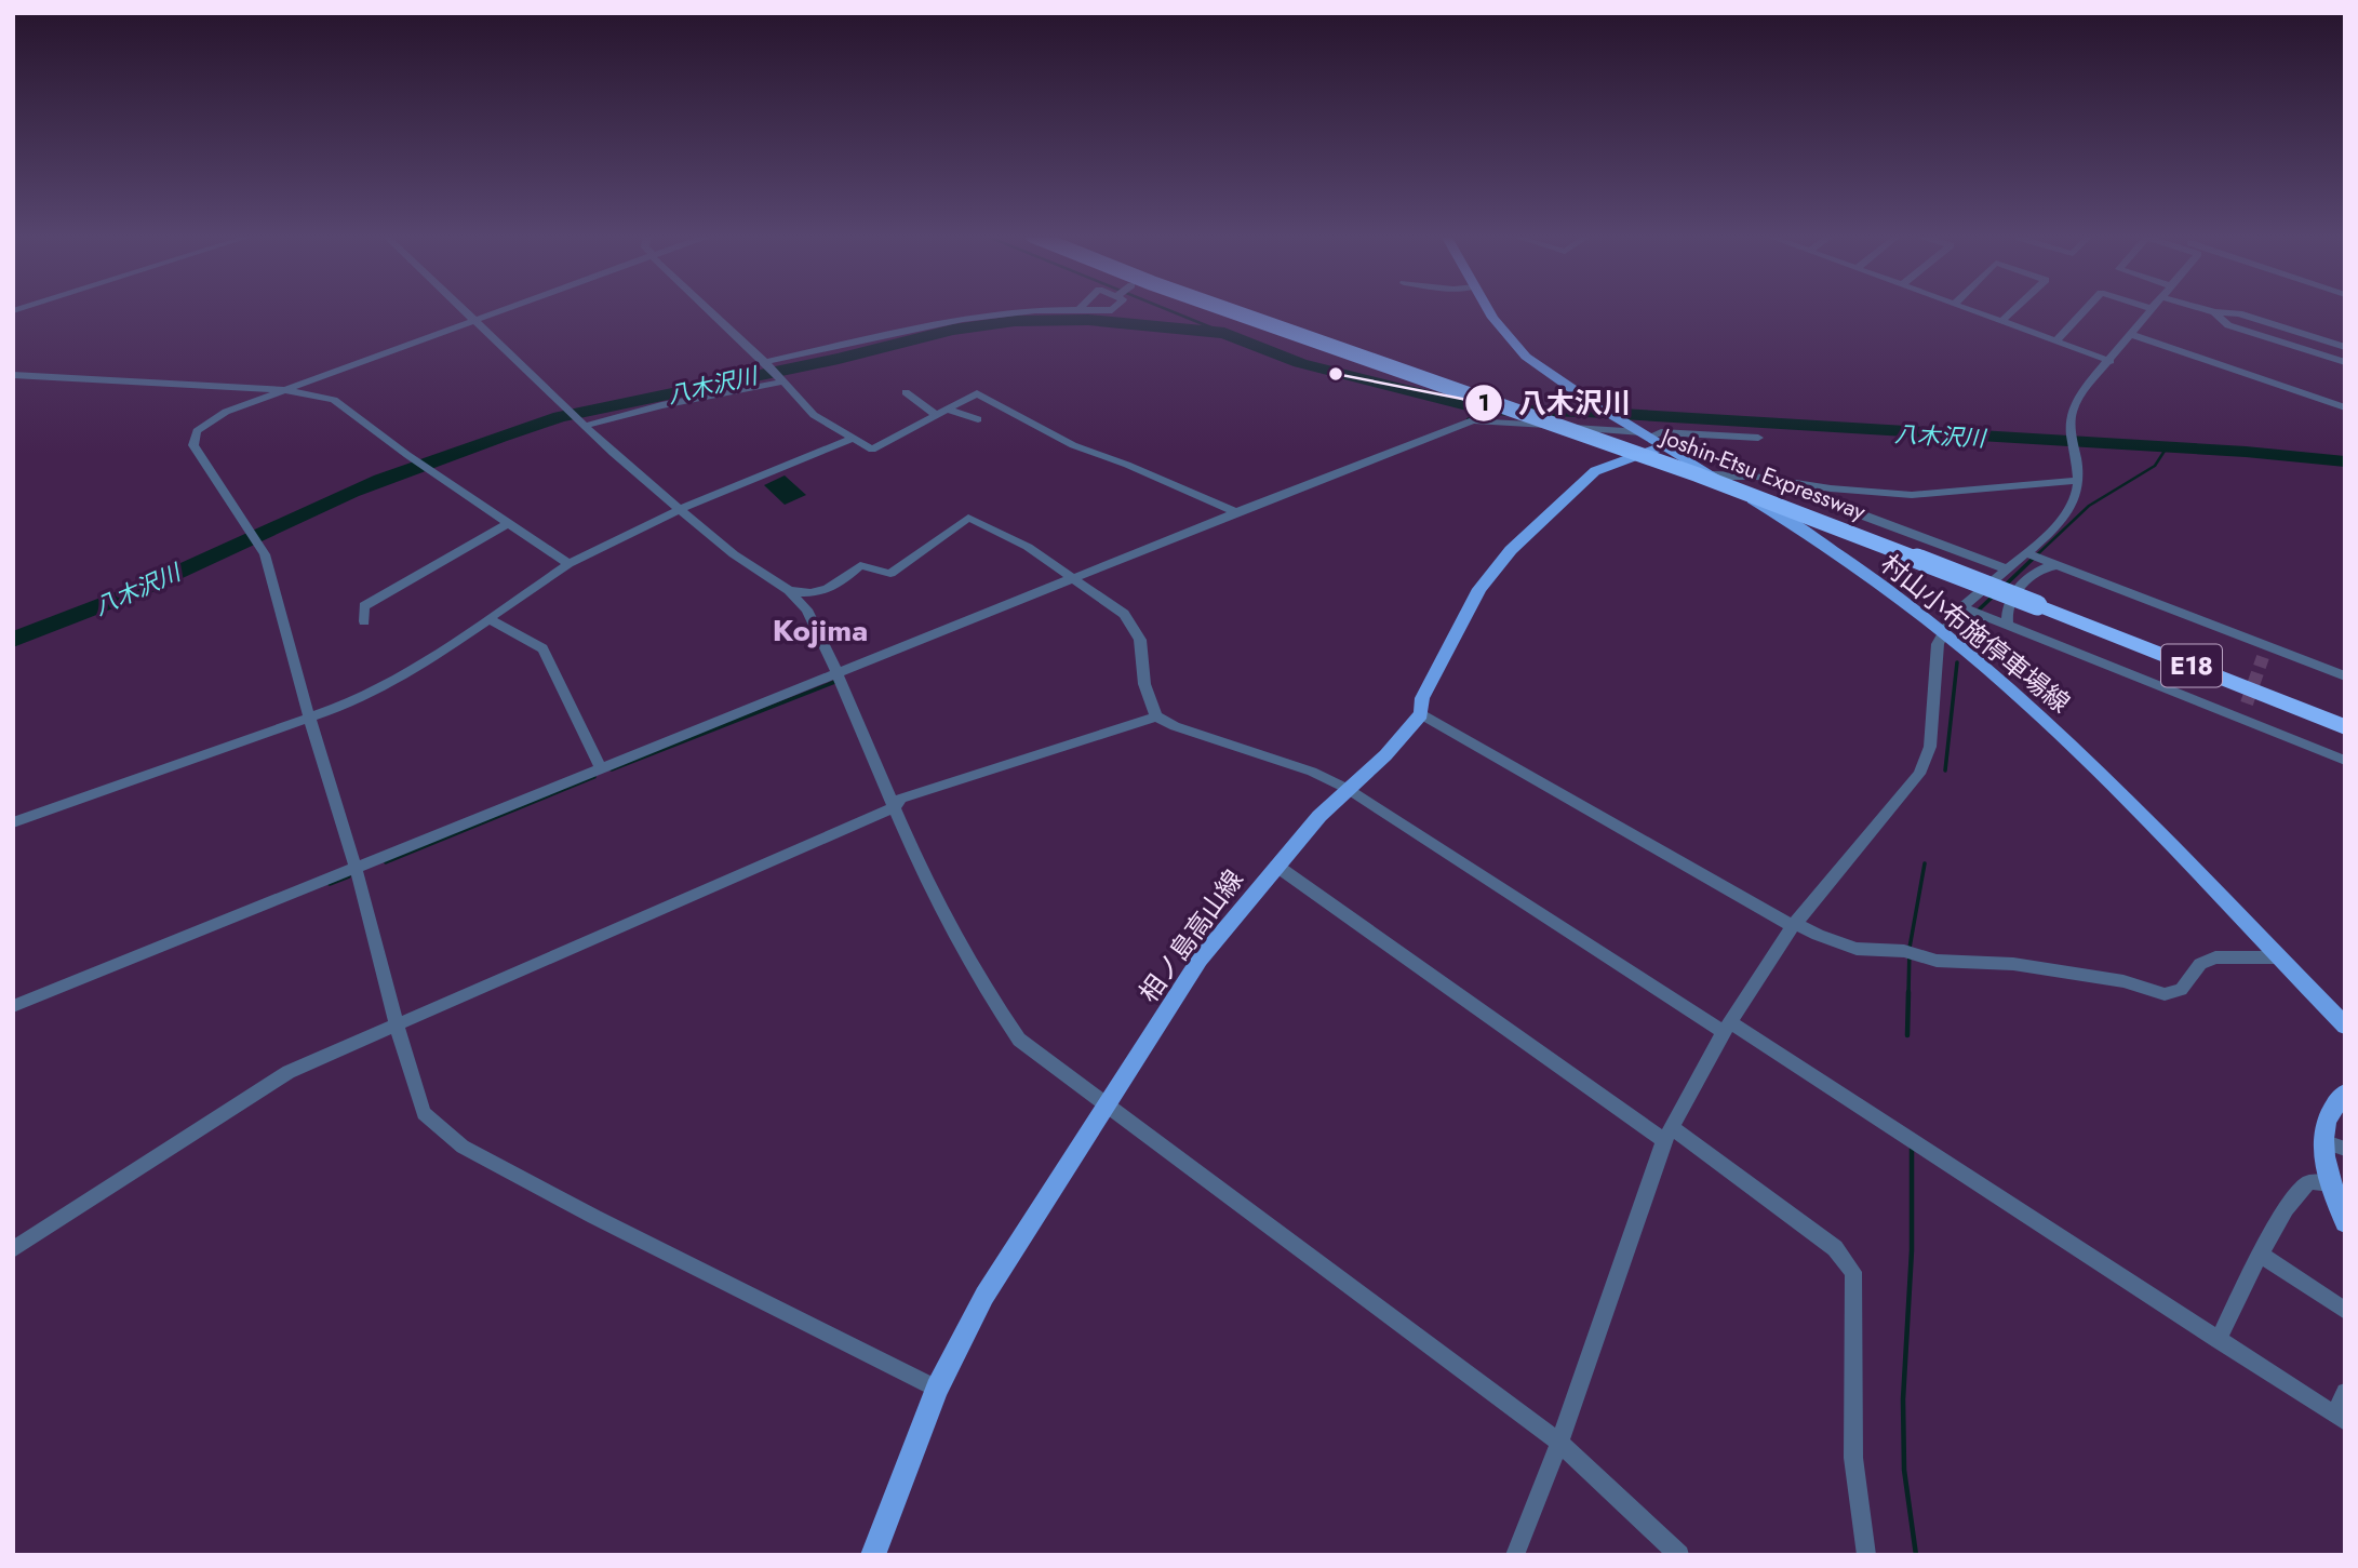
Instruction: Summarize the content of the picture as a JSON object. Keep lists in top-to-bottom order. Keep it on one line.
{"streets":{"highway":["Joshin-Etsu Expressway","E18"],"main road":["村山小布施停車場線","相ノ島高山線"]},"crossings":[["村山小布施停車場線","相ノ島高山線"]],"districts":["Kojima"],"water":["八木沢川"],"places":["八木沢川"]}
